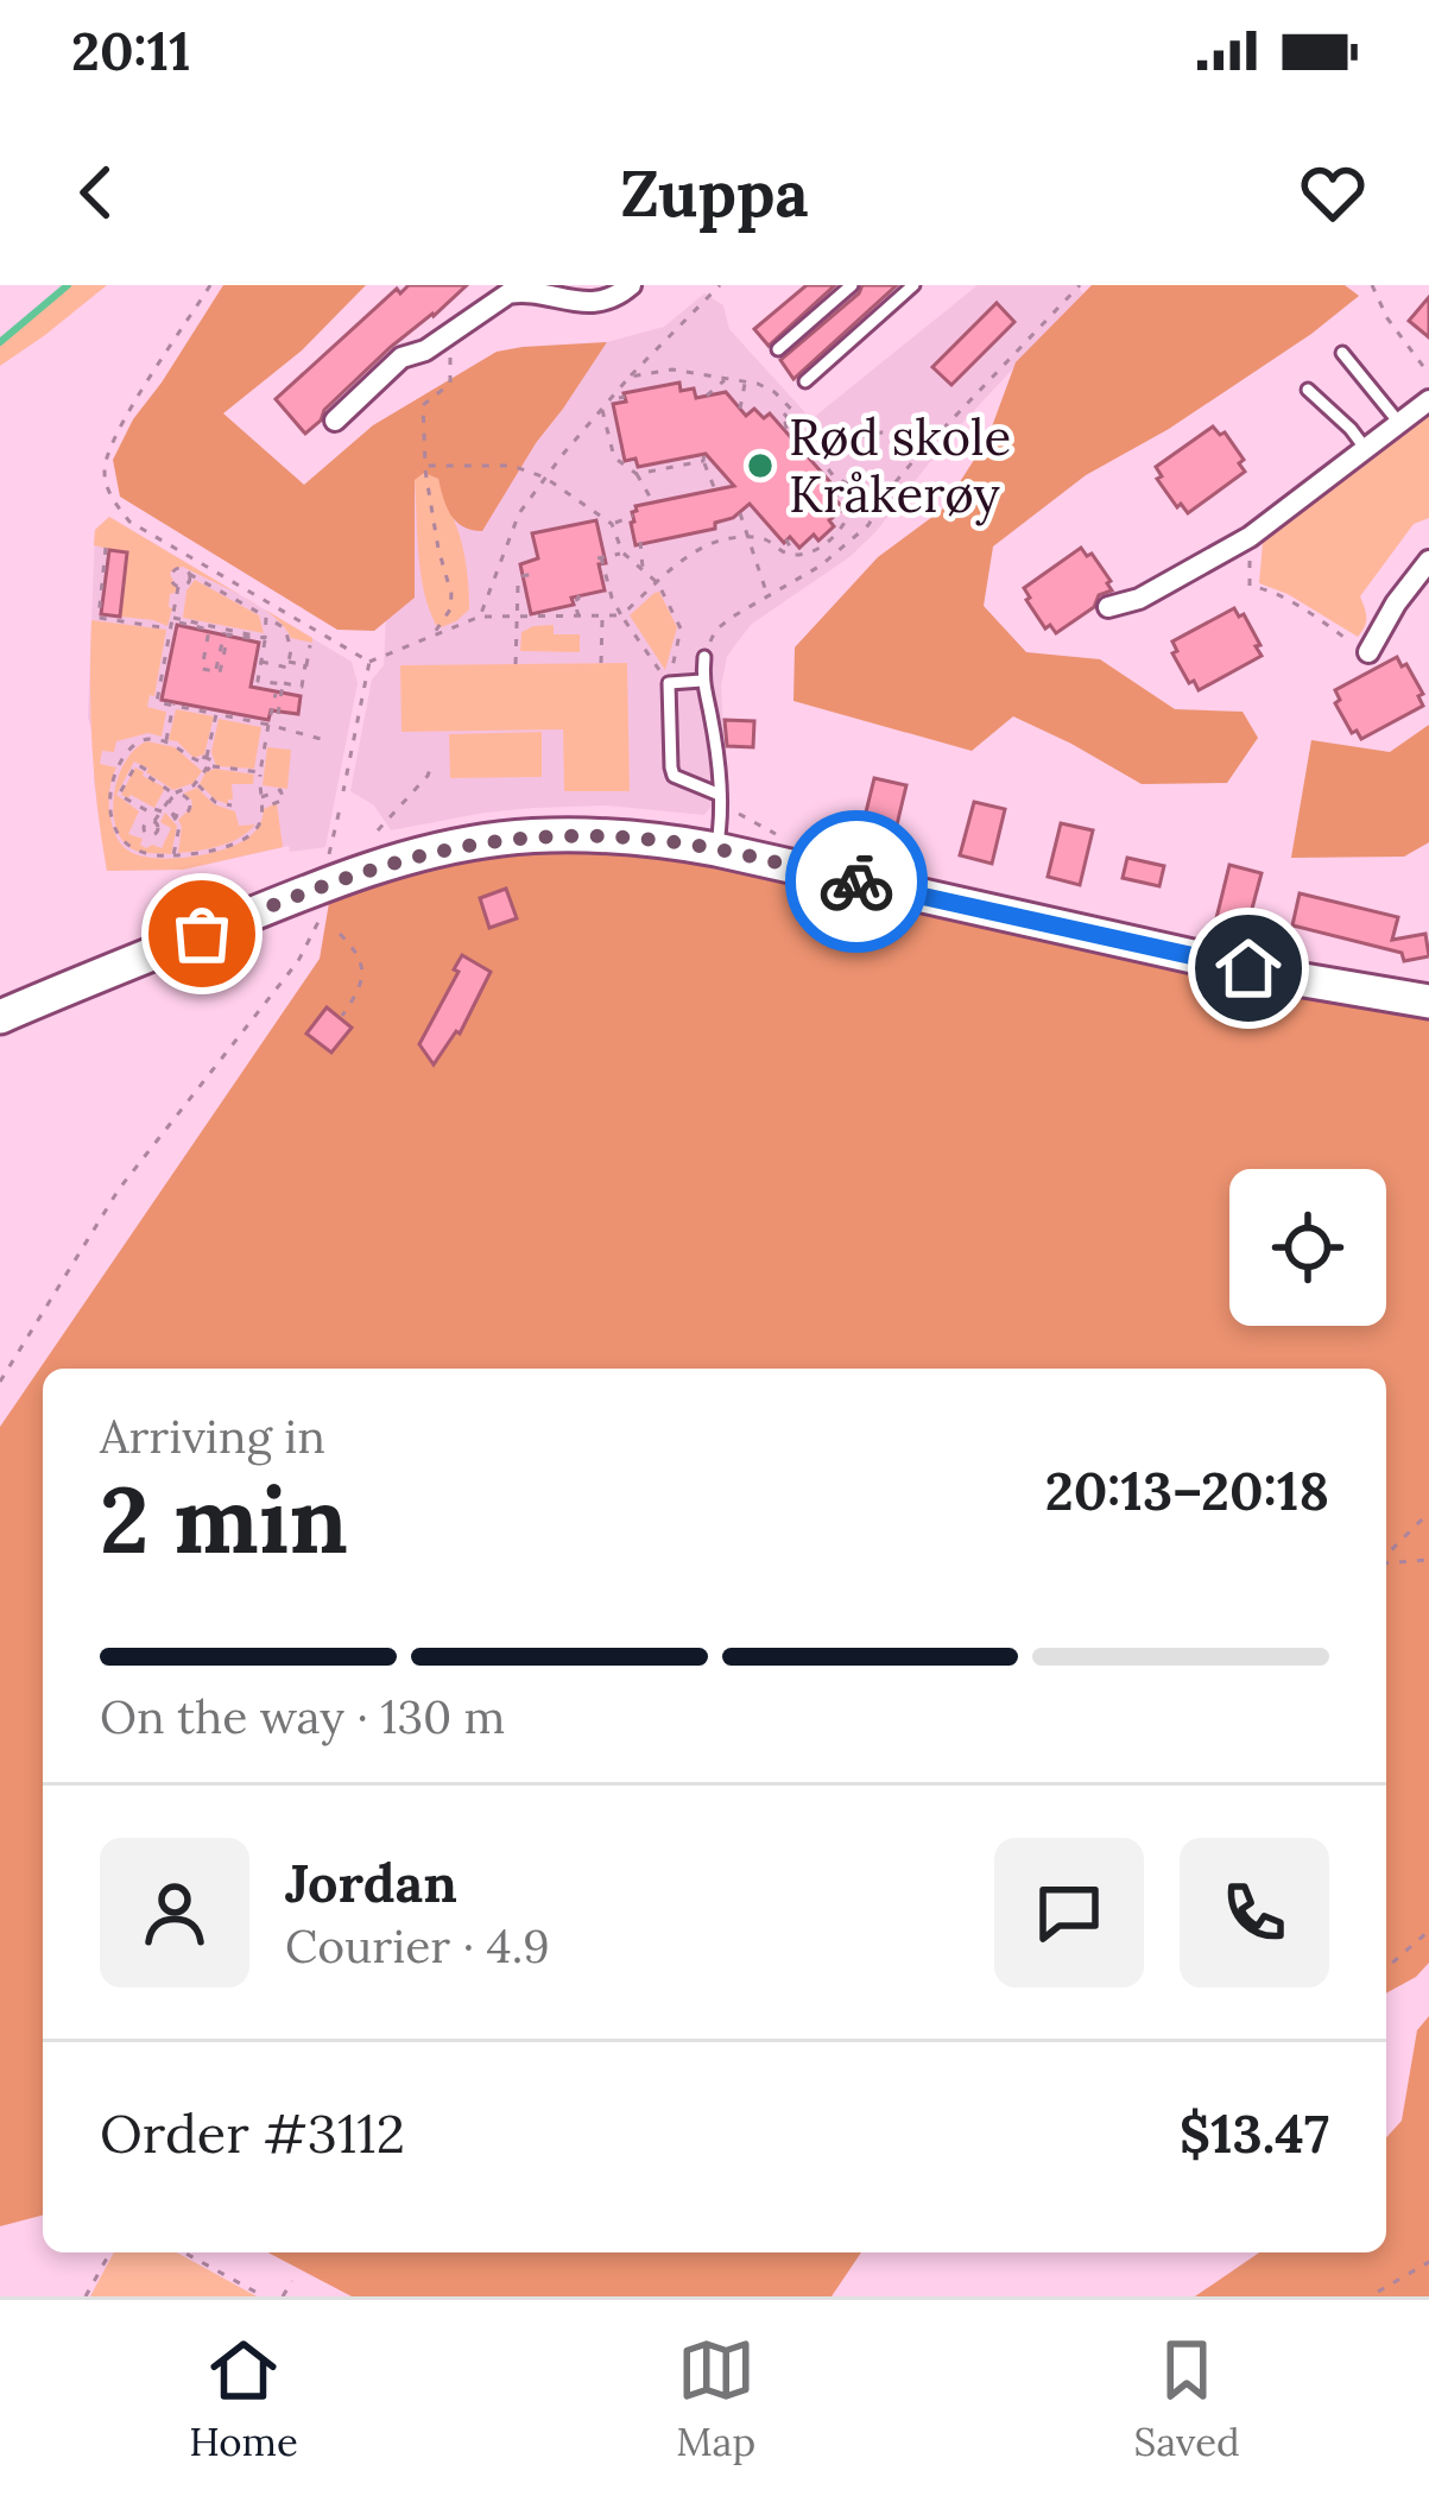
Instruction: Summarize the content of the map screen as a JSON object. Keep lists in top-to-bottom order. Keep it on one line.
{"places":["Rød skole Kråkerøy"],"page":{"status":"20:11","header":"Zuppa","heading":["2 min","Arriving in","20:13–20:18"],"panel":["Jordan","Courier · 4.9","Order #3112","$13.47"],"bar":"On the way · 130 m","tabs":["Home","Map","Saved"]}}
